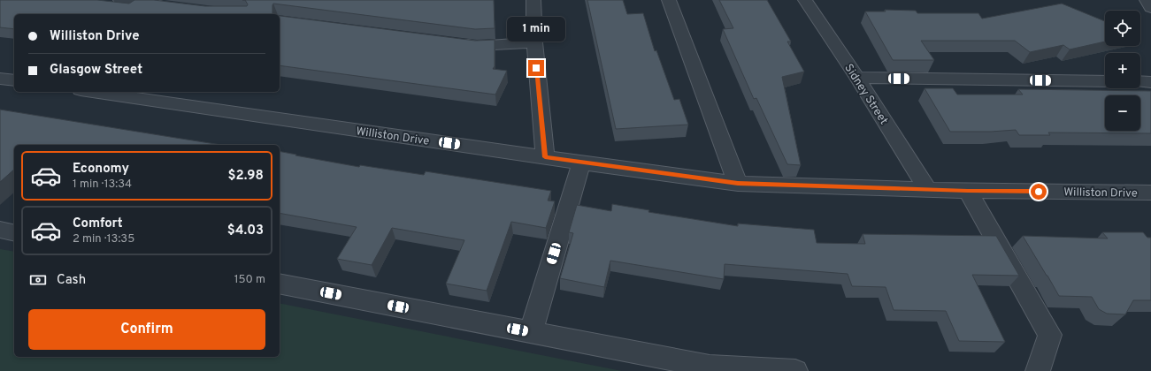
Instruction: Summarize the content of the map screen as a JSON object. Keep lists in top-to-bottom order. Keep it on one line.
{"streets":{"street":["Sidney Street","Williston Drive"]},"crossings":[["Sidney Street","Williston Drive"]],"page":{"map_buttons":["+","−"],"banner":["Williston Drive","Glasgow Street"],"bubble":"1 min","list":[{"name":"Economy","note":"1 min · 13:34","value":"$2.98"},{"name":"Comfort","note":"2 min · 13:35","value":"$4.03"}],"pay":["Cash","150 m"],"buttons":"Confirm"}}
